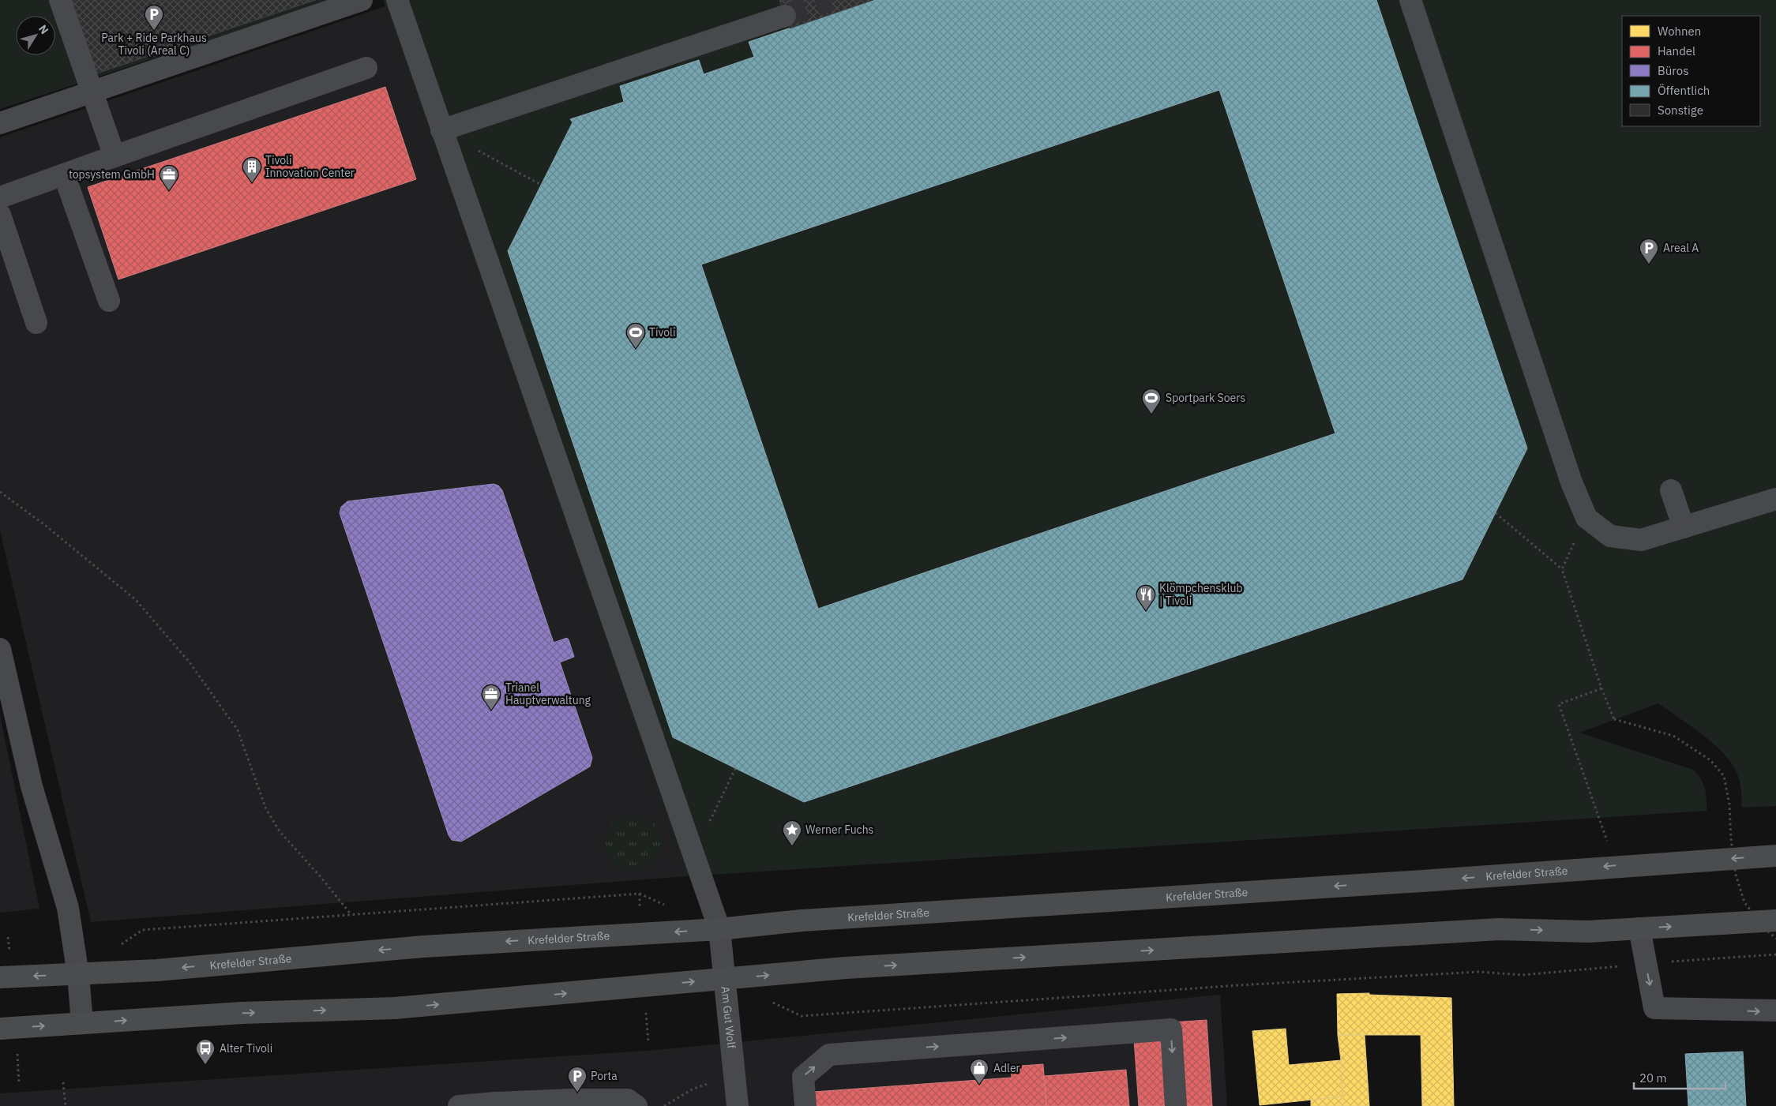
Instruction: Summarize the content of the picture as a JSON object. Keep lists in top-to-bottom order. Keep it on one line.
{"streets":{"main road":["Krefelder Straße"],"street":["Am Gut Wolf"]},"crossings":[["Krefelder Straße","Am Gut Wolf"]],"places":{"parking":["Park + Ride Parkhaus Tivoli (Areal C)","Areal A","Porta"],"building":["Tivoli Innovation Center"],"office":["topsystem GmbH","Trianel Hauptverwaltung"],"sports":["Tivoli","Sportpark Soers"],"restaurant":["Klömpchensklub | Tivoli"],"place":["Werner Fuchs"],"bus stop":["Alter Tivoli"],"shop":["Adler"]},"legend":["Wohnen","Handel","Büros","Öffentlich","Sonstige"],"scale_bar":"20 m","north":"top right"}
